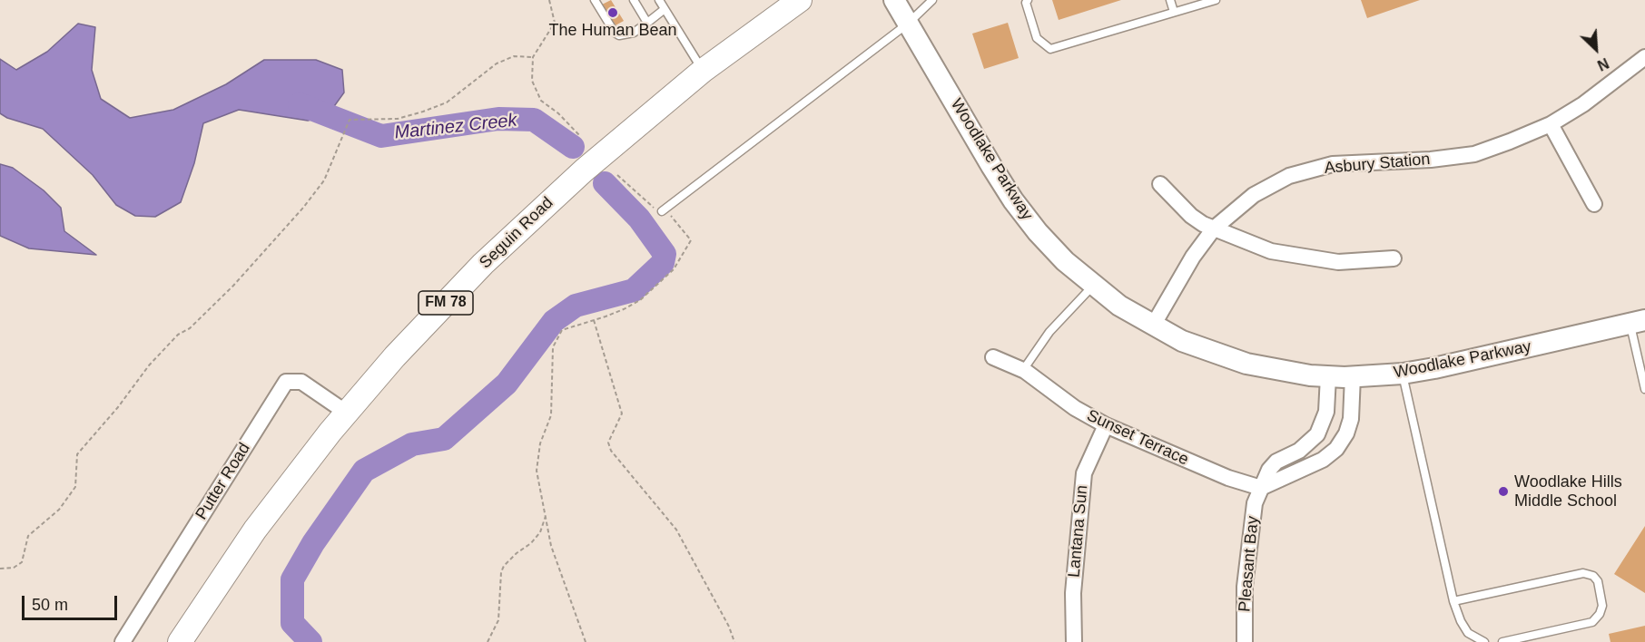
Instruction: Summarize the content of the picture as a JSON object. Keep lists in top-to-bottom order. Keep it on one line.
{"streets":{"main road":["Seguin Road","FM 78"],"street":["Woodlake Parkway","Asbury Station","Sunset Terrace","Putter Road","Lantana Sun","Pleasant Bay"]},"crossings":[["Woodlake Parkway","Asbury Station"],["Woodlake Parkway","Pleasant Bay"],["Seguin Road","Putter Road"],["Sunset Terrace","Lantana Sun"],["Sunset Terrace","Pleasant Bay"]],"water":["Martinez Creek"],"places":["The Human Bean","Woodlake Hills Middle School"],"scale_bar":"50 m","north":"bottom right"}
